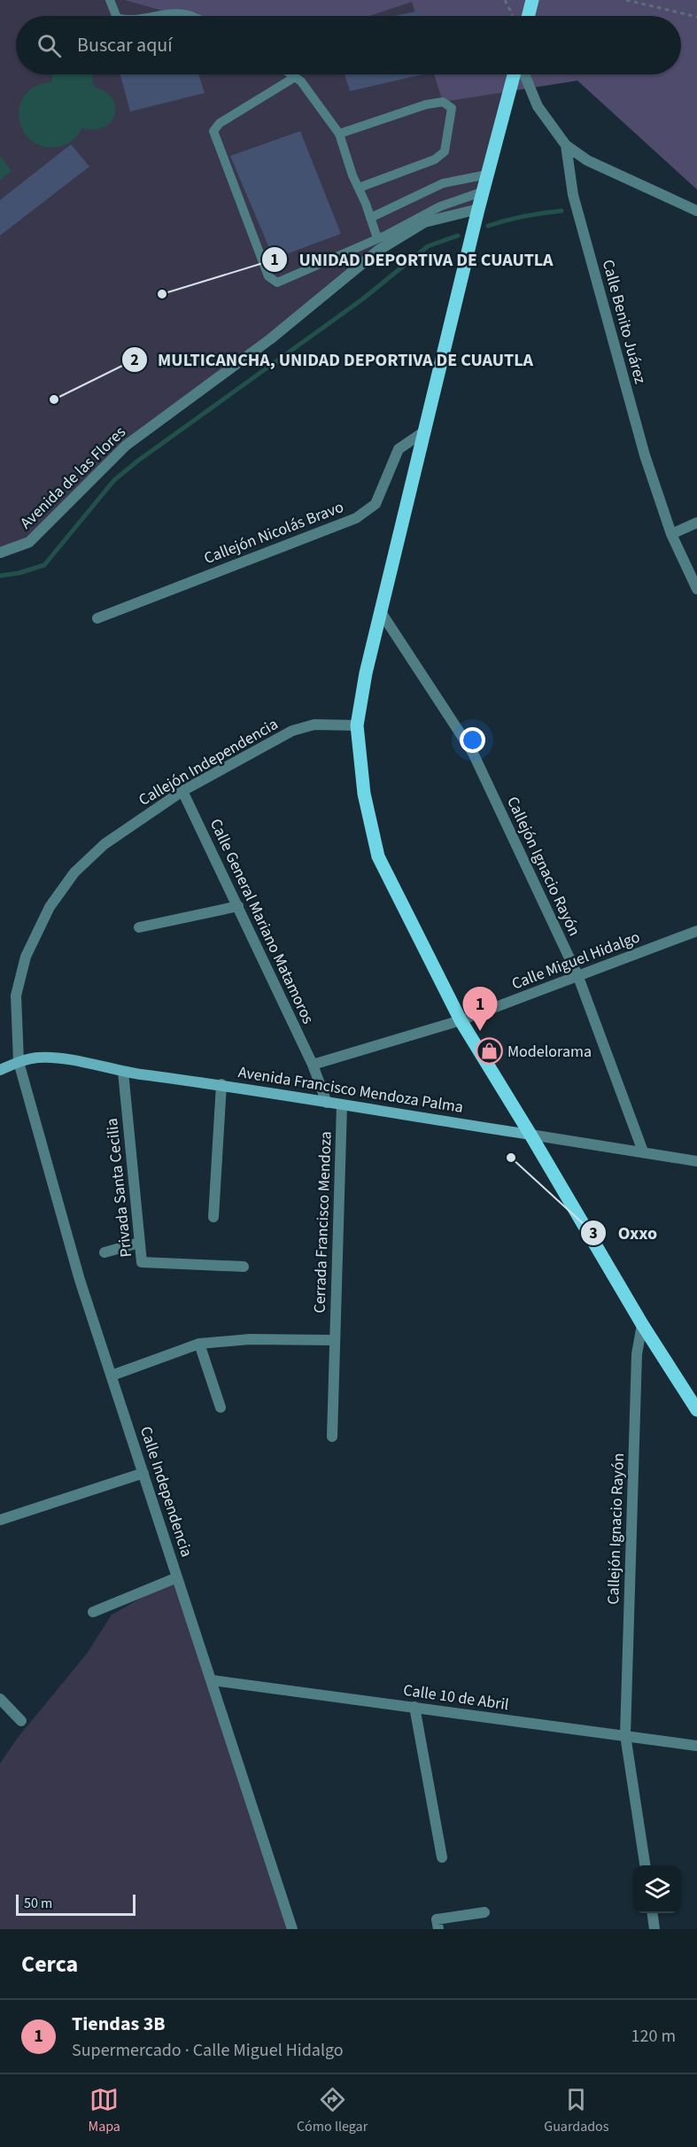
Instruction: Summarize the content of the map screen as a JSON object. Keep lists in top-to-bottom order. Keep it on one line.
{"streets":{"street":["Calle Benito Juárez","Avenida de las Flores","Callejón Nicolás Bravo","Callejón Independencia","Callejón Ignacio Rayón","Calle General Mariano Matamoros","Calle Miguel Hidalgo","Avenida Francisco Mendoza Palma","Privada Santa Cecilia","Cerrada Francisco Mendoza","Calle Independencia","Calle 10 de Abril"]},"crossings":[["Callejón Independencia","Calle General Mariano Matamoros"],["Callejón Independencia","Avenida Francisco Mendoza Palma"],["Callejón Independencia","Calle Independencia"],["Callejón Ignacio Rayón","Calle Miguel Hidalgo"],["Callejón Ignacio Rayón","Avenida Francisco Mendoza Palma"],["Callejón Ignacio Rayón","Calle 10 de Abril"],["Calle General Mariano Matamoros","Calle Miguel Hidalgo"],["Calle General Mariano Matamoros","Avenida Francisco Mendoza Palma"],["Avenida Francisco Mendoza Palma","Privada Santa Cecilia"],["Avenida Francisco Mendoza Palma","Cerrada Francisco Mendoza"],["Avenida Francisco Mendoza Palma","Calle Independencia"],["Calle Independencia","Calle 10 de Abril"]],"places":{"other":["UNIDAD DEPORTIVA DE CUAUTLA","MULTICANCHA, UNIDAD DEPORTIVA DE CUAUTLA","Oxxo"],"shop":["Modelorama"]},"scale_bar":"50 m","page":{"search":"Buscar aquí","pins":"1","scale":"50 m","heading":"Cerca","list":[{"mark":"1","name":"Tiendas 3B","note":"Supermercado · Calle Miguel Hidalgo","value":"120 m"}],"nav":["Mapa","Cómo llegar","Guardados"]}}
